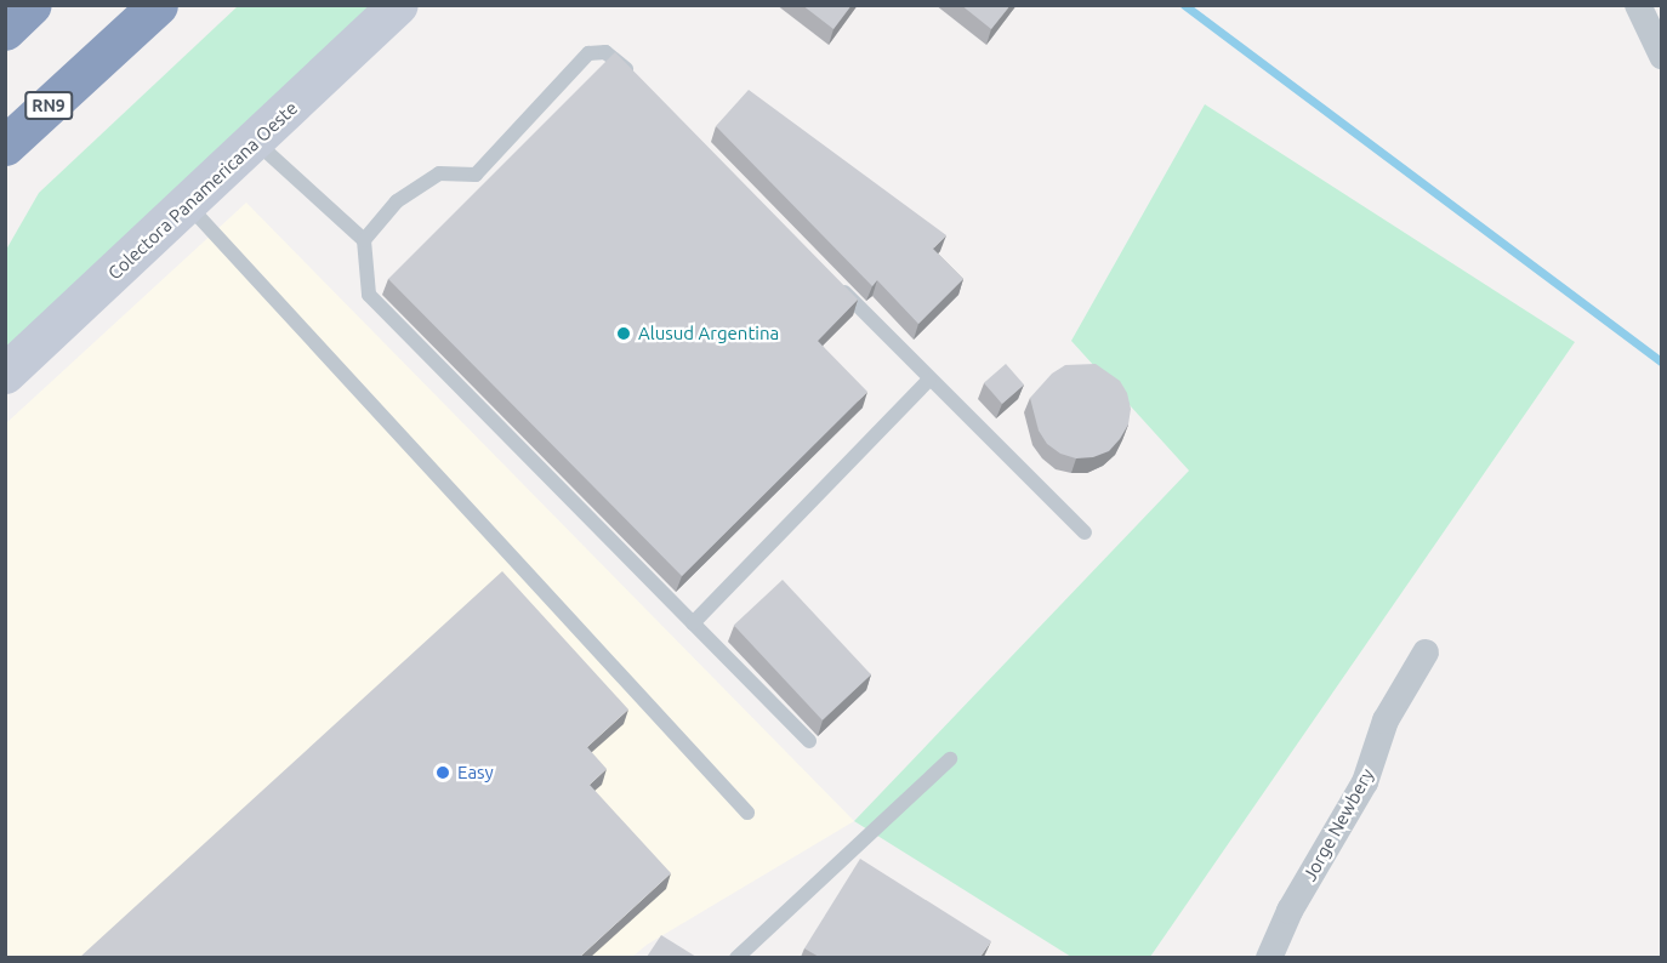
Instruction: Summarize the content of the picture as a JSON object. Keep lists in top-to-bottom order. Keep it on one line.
{"streets":{"highway":["RN9"],"street":["Colectora Panamericana Oeste","Jorge Newbery"]},"places":["Alusud Argentina","Easy"]}
